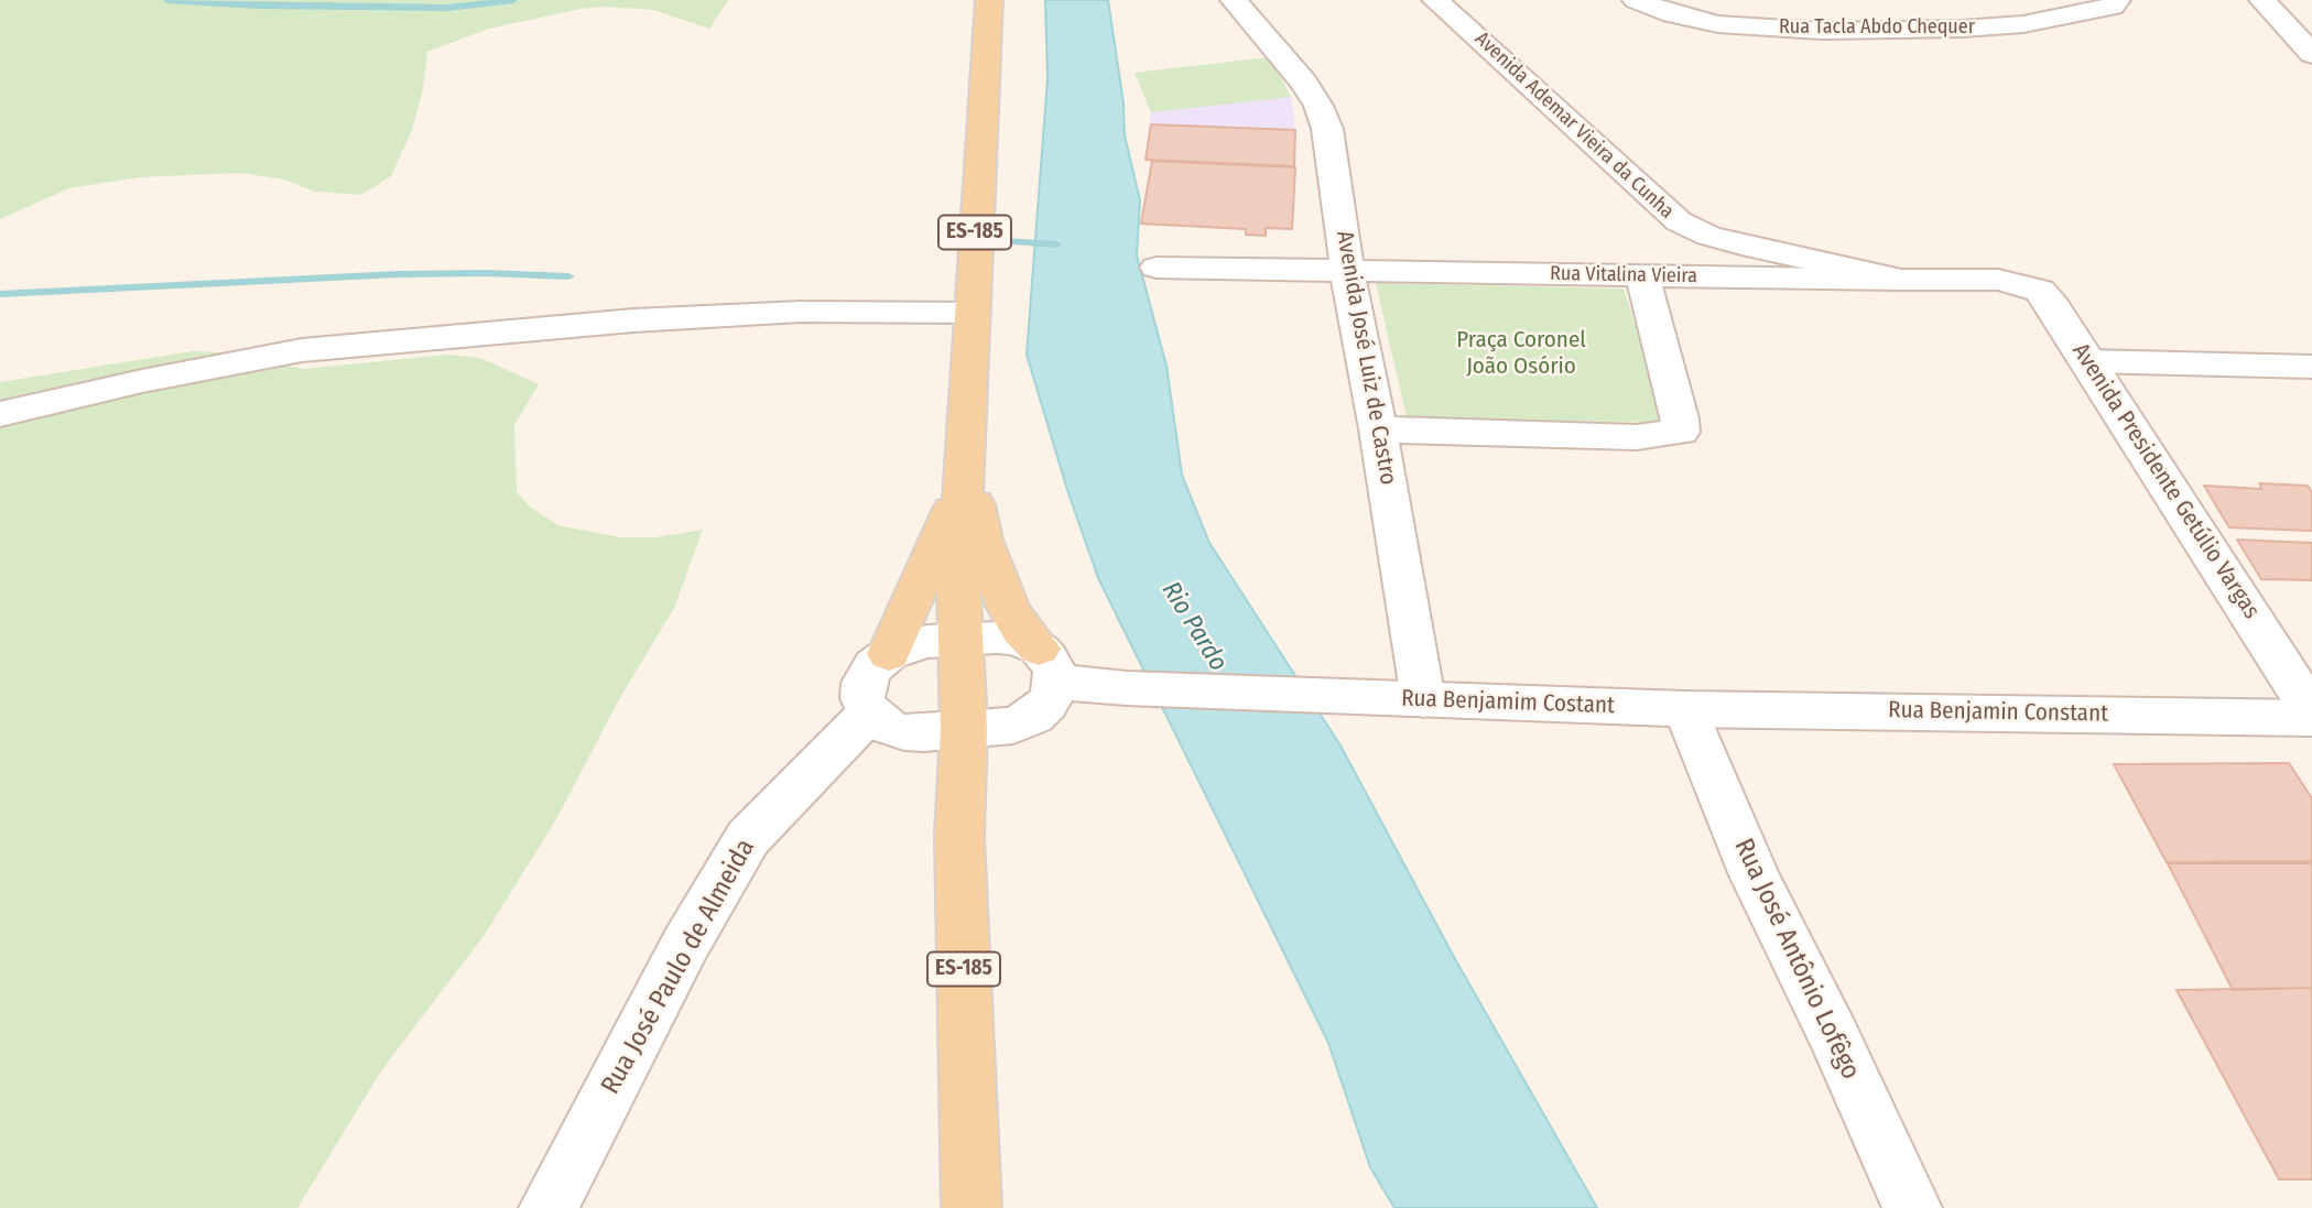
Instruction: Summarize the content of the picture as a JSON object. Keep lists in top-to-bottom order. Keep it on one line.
{"streets":{"main road":["ES-185"],"street":["Rua Tacla Abdo Chequer","Avenida Ademar Vieira da Cunha","Rua Vitalina Vieira","Avenida José Luiz de Castro","Avenida Presidente Getúlio Vargas","Rua Benjamim Costant","Rua Benjamin Constant","Rua José Antônio Lofêgo","Rua José Paulo de Almeida"]},"crossings":[["Avenida Ademar Vieira da Cunha","Rua Vitalina Vieira"],["Avenida Ademar Vieira da Cunha","Avenida Presidente Getúlio Vargas"],["ES-185","Rua Benjamim Costant"],["ES-185","Rua José Paulo de Almeida"],["Rua Vitalina Vieira","Avenida José Luiz de Castro"],["Rua Vitalina Vieira","Avenida Presidente Getúlio Vargas"],["Avenida José Luiz de Castro","Rua Benjamim Costant"],["Rua Benjamim Costant","Rua Benjamin Constant"],["Rua Benjamim Costant","Rua José Antônio Lofêgo"],["Rua Benjamin Constant","Rua José Antônio Lofêgo"]],"water":["Rio Pardo"],"parks":["Praça Coronel João Osório"]}
